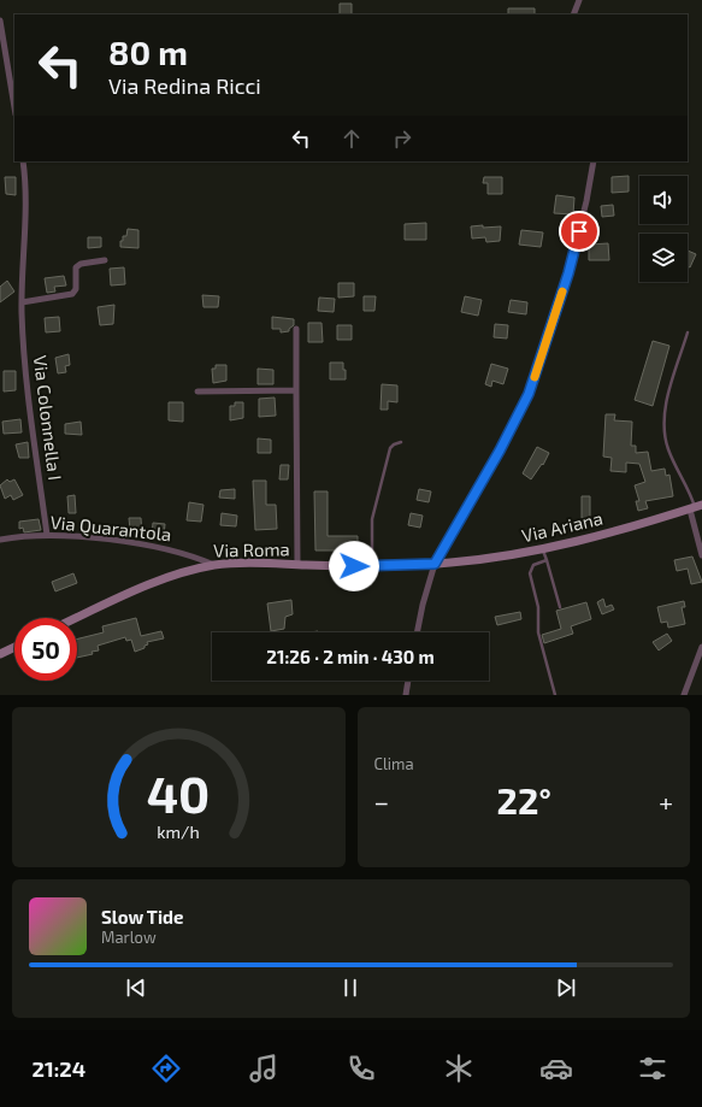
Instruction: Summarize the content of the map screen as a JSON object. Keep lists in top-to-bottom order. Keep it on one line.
{"streets":{"main road":["Via Ariana","Via Roma"],"street":["Via Colonnella I","Via Quarantola"]},"crossings":[["Via Colonnella I","Via Quarantola"],["Via Ariana","Via Roma"],["Via Quarantola","Via Roma"]],"page":{"turn":["80 m","Via Redina Ricci"],"limit":"50","trip":"21:26 · 2 min · 430 m","tile":"Clima","heat":["−","22°","+"],"song":["Slow Tide","Marlow"],"tabs":"21:24","gauge":["40","km/h"]}}
